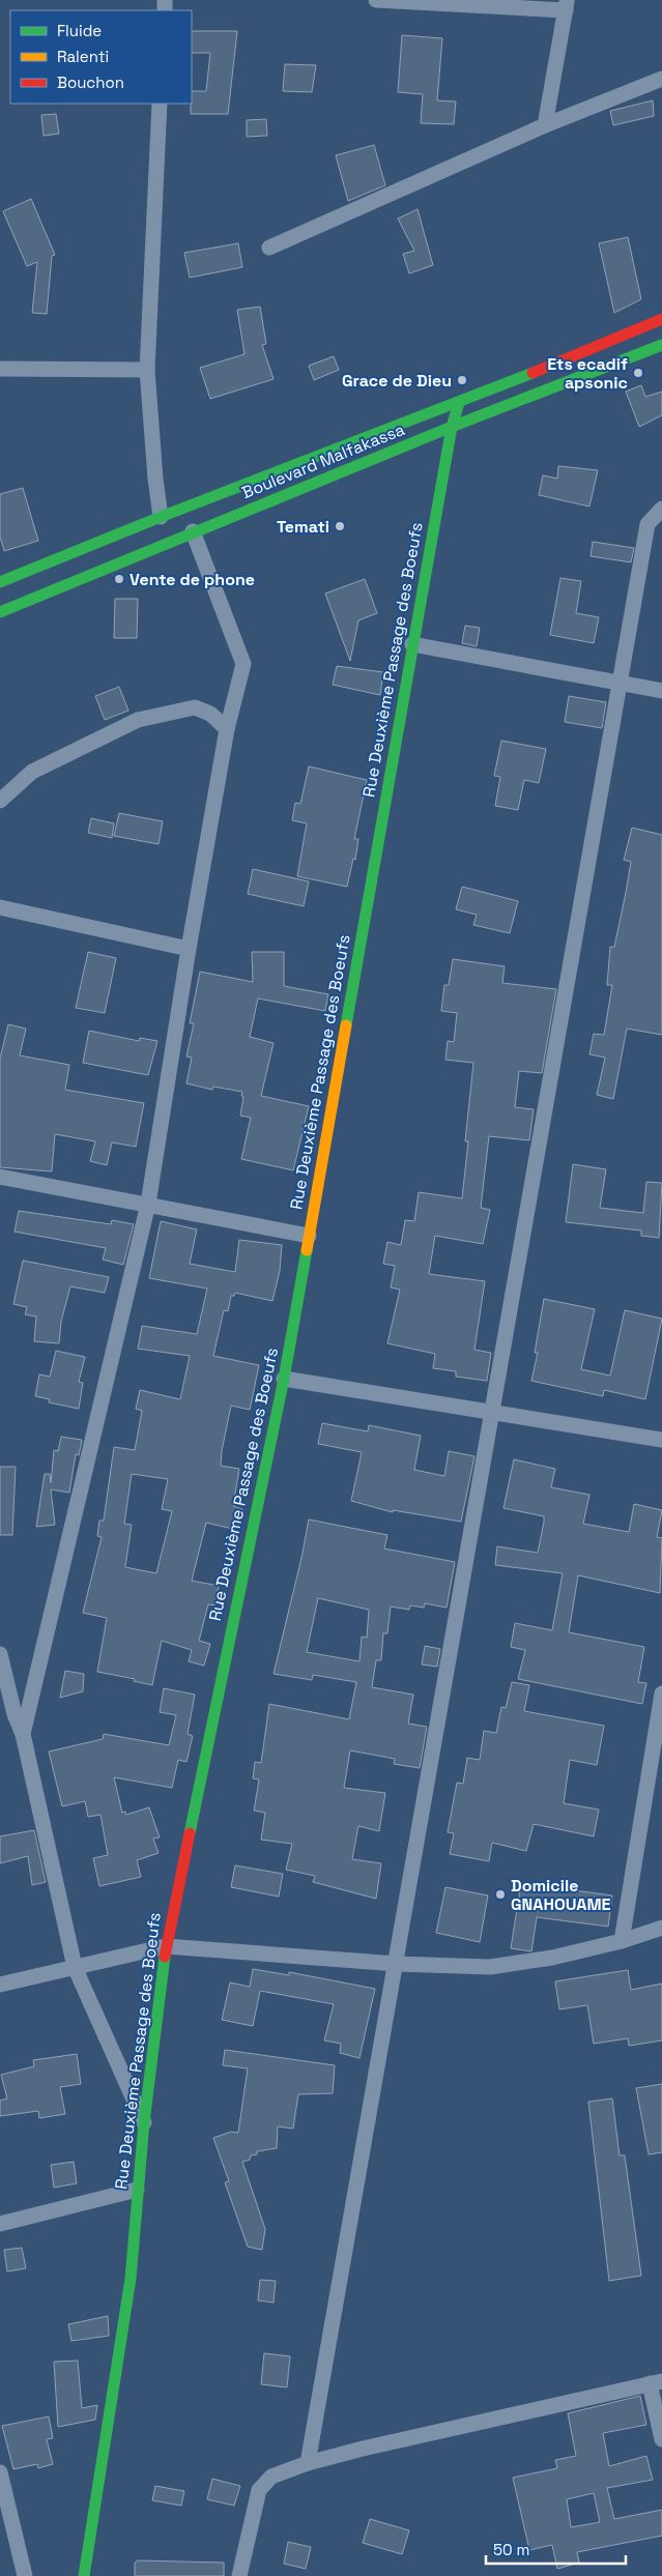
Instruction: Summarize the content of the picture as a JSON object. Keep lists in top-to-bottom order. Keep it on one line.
{"streets":{"street":["Boulevard Malfakassa","Rue Deuxième Passage des Boeufs"]},"crossings":[["Boulevard Malfakassa","Rue Deuxième Passage des Boeufs"]],"places":["Ets ecadif apsonic","Grace de Dieu","Temati","Vente de phone","Domicile GNAHOUAME"],"legend":["Fluide","Ralenti","Bouchon"],"scale_bar":"50 m"}
